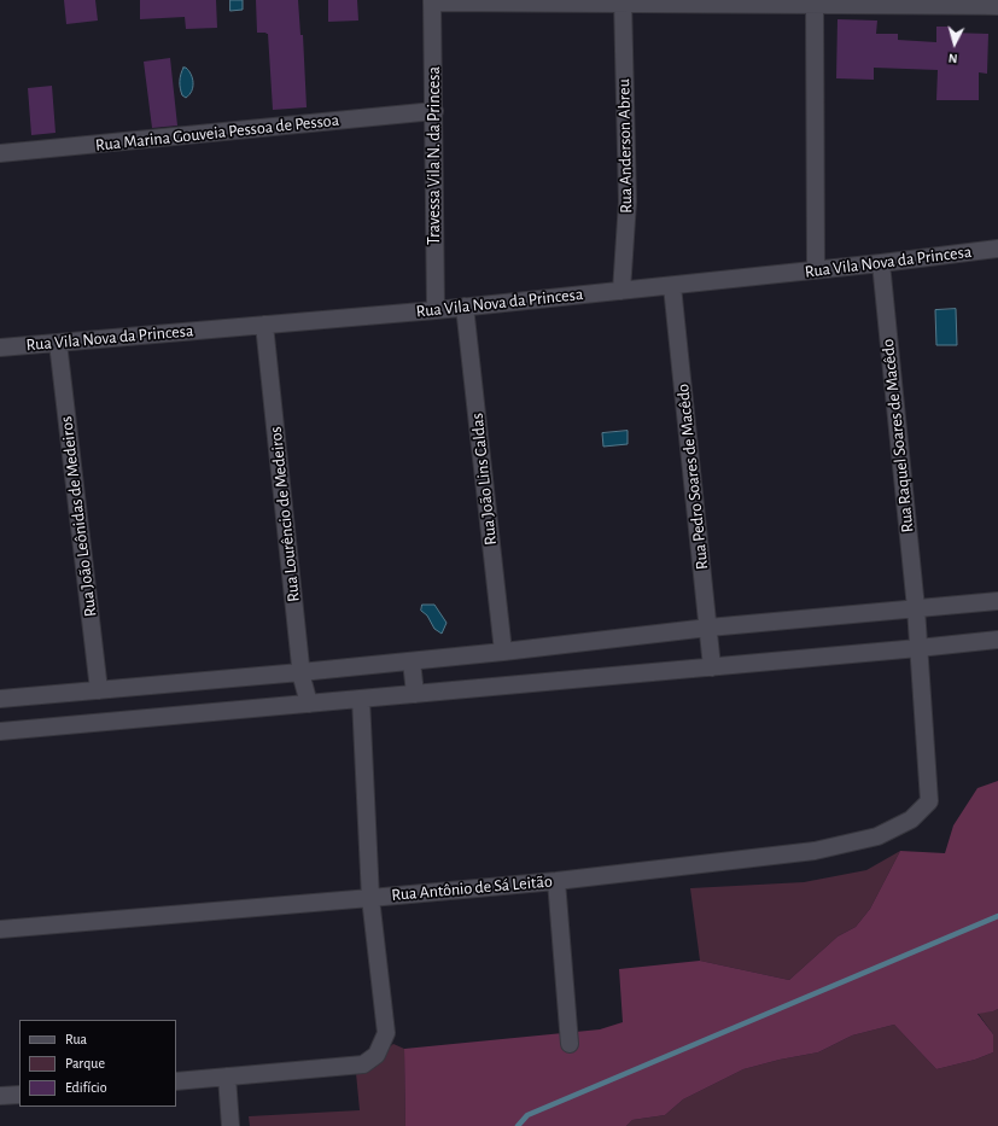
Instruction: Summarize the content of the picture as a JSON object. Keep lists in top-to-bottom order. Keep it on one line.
{"streets":{"street":["Rua Marina Gouveia Pessoa de Pessoa","Rua Anderson Abreu","Travessa Vila N. da Princesa","Rua Vila Nova da Princesa","Rua Raquel Soares de Macêdo","Rua Pedro Soares de Macêdo","Rua João Lins Caldas","Rua Lourêncio de Medeiros","Rua João Leônidas de Medeiros","Rua Antônio de Sá Leitão"]},"crossings":[["Rua Marina Gouveia Pessoa de Pessoa","Travessa Vila N. da Princesa"],["Rua Anderson Abreu","Rua Vila Nova da Princesa"],["Travessa Vila N. da Princesa","Rua Vila Nova da Princesa"],["Rua Vila Nova da Princesa","Rua Raquel Soares de Macêdo"],["Rua Vila Nova da Princesa","Rua Pedro Soares de Macêdo"],["Rua Vila Nova da Princesa","Rua João Lins Caldas"],["Rua Vila Nova da Princesa","Rua Lourêncio de Medeiros"],["Rua Vila Nova da Princesa","Rua João Leônidas de Medeiros"],["Rua Raquel Soares de Macêdo","Rua Antônio de Sá Leitão"]],"legend":["Rua","Parque","Edifício"],"north":"bottom"}
